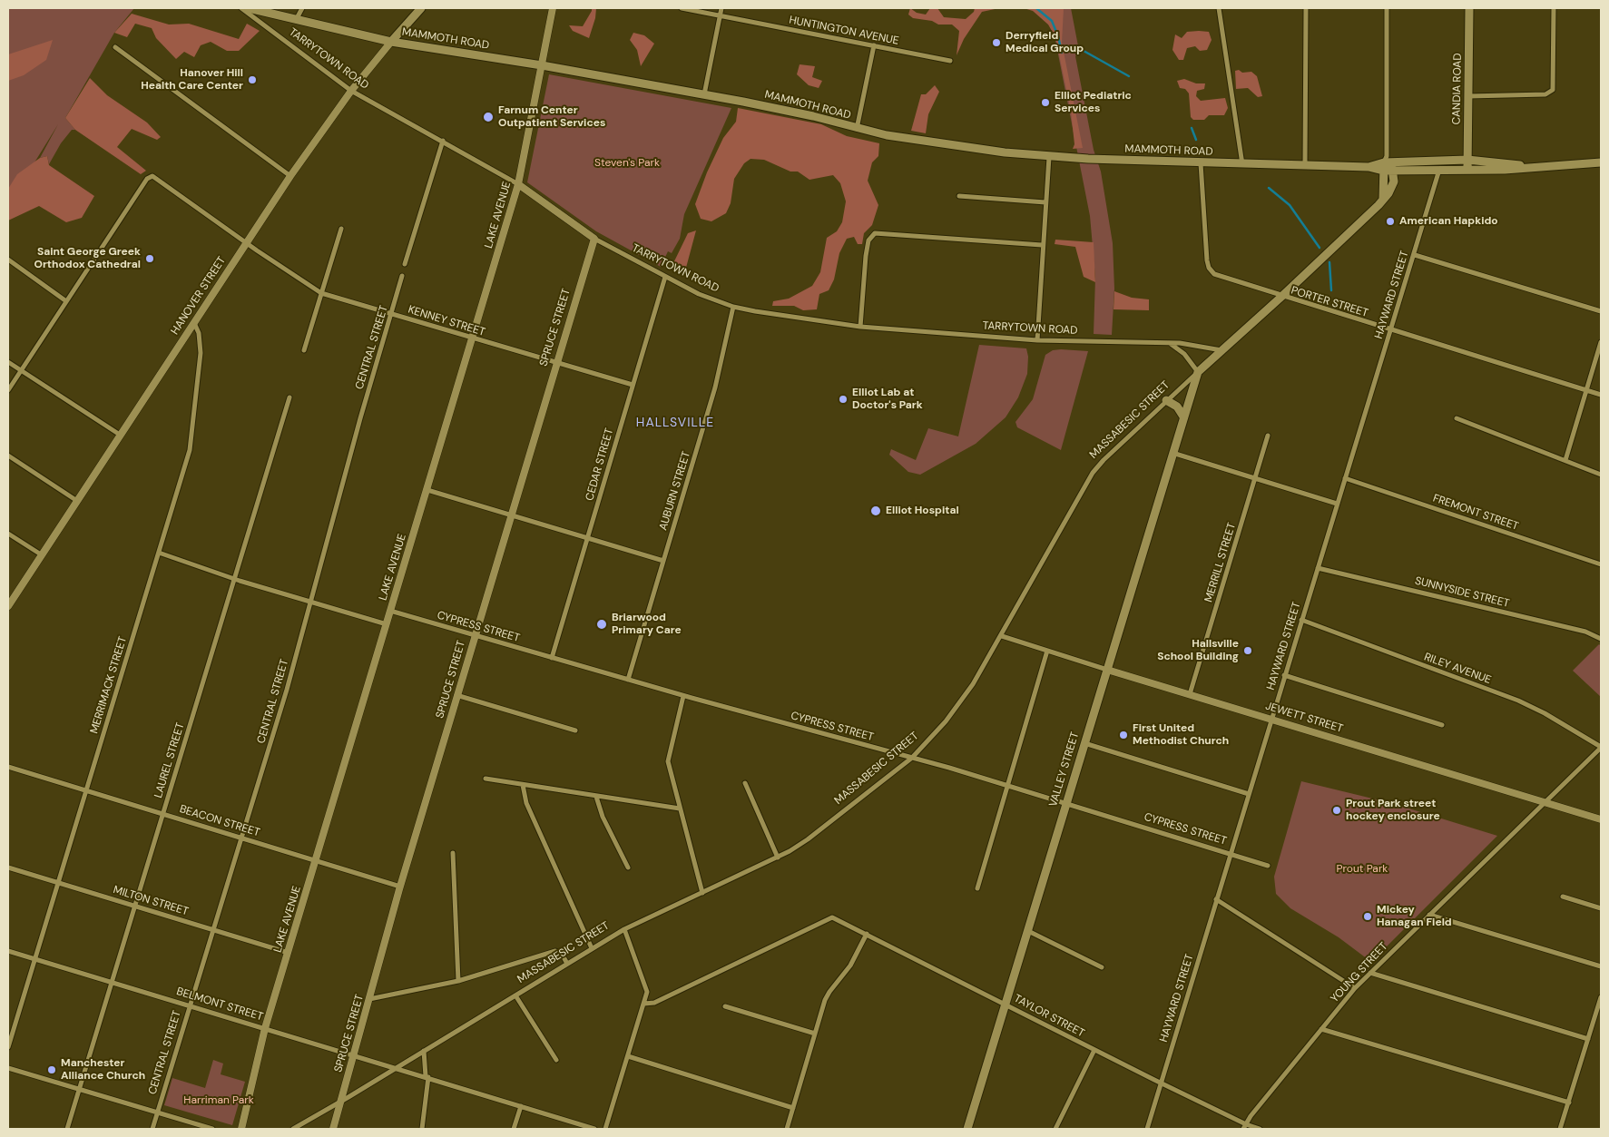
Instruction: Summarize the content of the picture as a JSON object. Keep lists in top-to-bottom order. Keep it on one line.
{"streets":{"main road":["MAMMOTH ROAD","CANDIA ROAD","HANOVER STREET","MASSABESIC STREET","VALLEY STREET"],"street":["HUNTINGTON AVENUE","TARRYTOWN ROAD","LAKE AVENUE","HAYWARD STREET","PORTER STREET","KENNEY STREET","SPRUCE STREET","CENTRAL STREET","CEDAR STREET","AUBURN STREET","FREMONT STREET","MERRILL STREET","SUNNYSIDE STREET","CYPRESS STREET","RILEY AVENUE","MERRIMACK STREET","JEWETT STREET","LAUREL STREET","BEACON STREET","MILTON STREET","YOUNG STREET","BELMONT STREET","TAYLOR STREET"]},"crossings":[["MAMMOTH ROAD","CANDIA ROAD"],["MAMMOTH ROAD","LAKE AVENUE"],["MAMMOTH ROAD","HAYWARD STREET"],["MAMMOTH ROAD","HANOVER STREET"],["MAMMOTH ROAD","PORTER STREET"],["MAMMOTH ROAD","MASSABESIC STREET"],["TARRYTOWN ROAD","LAKE AVENUE"],["TARRYTOWN ROAD","HANOVER STREET"],["TARRYTOWN ROAD","SPRUCE STREET"],["TARRYTOWN ROAD","MASSABESIC STREET"],["TARRYTOWN ROAD","CEDAR STREET"],["TARRYTOWN ROAD","AUBURN STREET"],["LAKE AVENUE","KENNEY STREET"],["LAKE AVENUE","CYPRESS STREET"],["LAKE AVENUE","BEACON STREET"],["LAKE AVENUE","MILTON STREET"],["LAKE AVENUE","BELMONT STREET"],["HAYWARD STREET","PORTER STREET"],["HAYWARD STREET","FREMONT STREET"],["HAYWARD STREET","SUNNYSIDE STREET"],["HAYWARD STREET","CYPRESS STREET"],["HAYWARD STREET","RILEY AVENUE"],["HAYWARD STREET","JEWETT STREET"],["HAYWARD STREET","TAYLOR STREET"],["HANOVER STREET","KENNEY STREET"],["HANOVER STREET","MERRIMACK STREET"],["PORTER STREET","MASSABESIC STREET"],["KENNEY STREET","SPRUCE STREET"],["KENNEY STREET","CENTRAL STREET"],["KENNEY STREET","CEDAR STREET"],["SPRUCE STREET","MASSABESIC STREET"],["SPRUCE STREET","CYPRESS STREET"],["SPRUCE STREET","BEACON STREET"],["SPRUCE STREET","BELMONT STREET"],["CENTRAL STREET","BEACON STREET"],["CENTRAL STREET","MILTON STREET"],["CENTRAL STREET","BELMONT STREET"],["MASSABESIC STREET","CYPRESS STREET"],["MASSABESIC STREET","JEWETT STREET"],["MASSABESIC STREET","VALLEY STREET"],["MASSABESIC STREET","BELMONT STREET"],["CEDAR STREET","CYPRESS STREET"],["AUBURN STREET","CYPRESS STREET"],["MERRILL STREET","JEWETT STREET"],["CYPRESS STREET","VALLEY STREET"],["RILEY AVENUE","YOUNG STREET"],["MERRIMACK STREET","BEACON STREET"],["MERRIMACK STREET","MILTON STREET"],["MERRIMACK STREET","BELMONT STREET"],["JEWETT STREET","VALLEY STREET"],["JEWETT STREET","YOUNG STREET"],["LAUREL STREET","BEACON STREET"],["LAUREL STREET","MILTON STREET"],["LAUREL STREET","BELMONT STREET"],["VALLEY STREET","TAYLOR STREET"],["YOUNG STREET","TAYLOR STREET"]],"districts":["HALLSVILLE"],"parks":["Steven's Park","Prout Park","Harriman Park"],"places":["Derryfield Medical Group","Hanover Hill Health Care Center","Elliot Pediatric Services","Farnum Center Outpatient Services","American Hapkido","Saint George Greek Orthodox Cathedral","Elliot Lab at Doctor's Park","Elliot Hospital","Briarwood Primary Care","Hallsville School Building","First United Methodist Church","Prout Park street hockey enclosure","Mickey Hanagan Field","Manchester Alliance Church"]}
